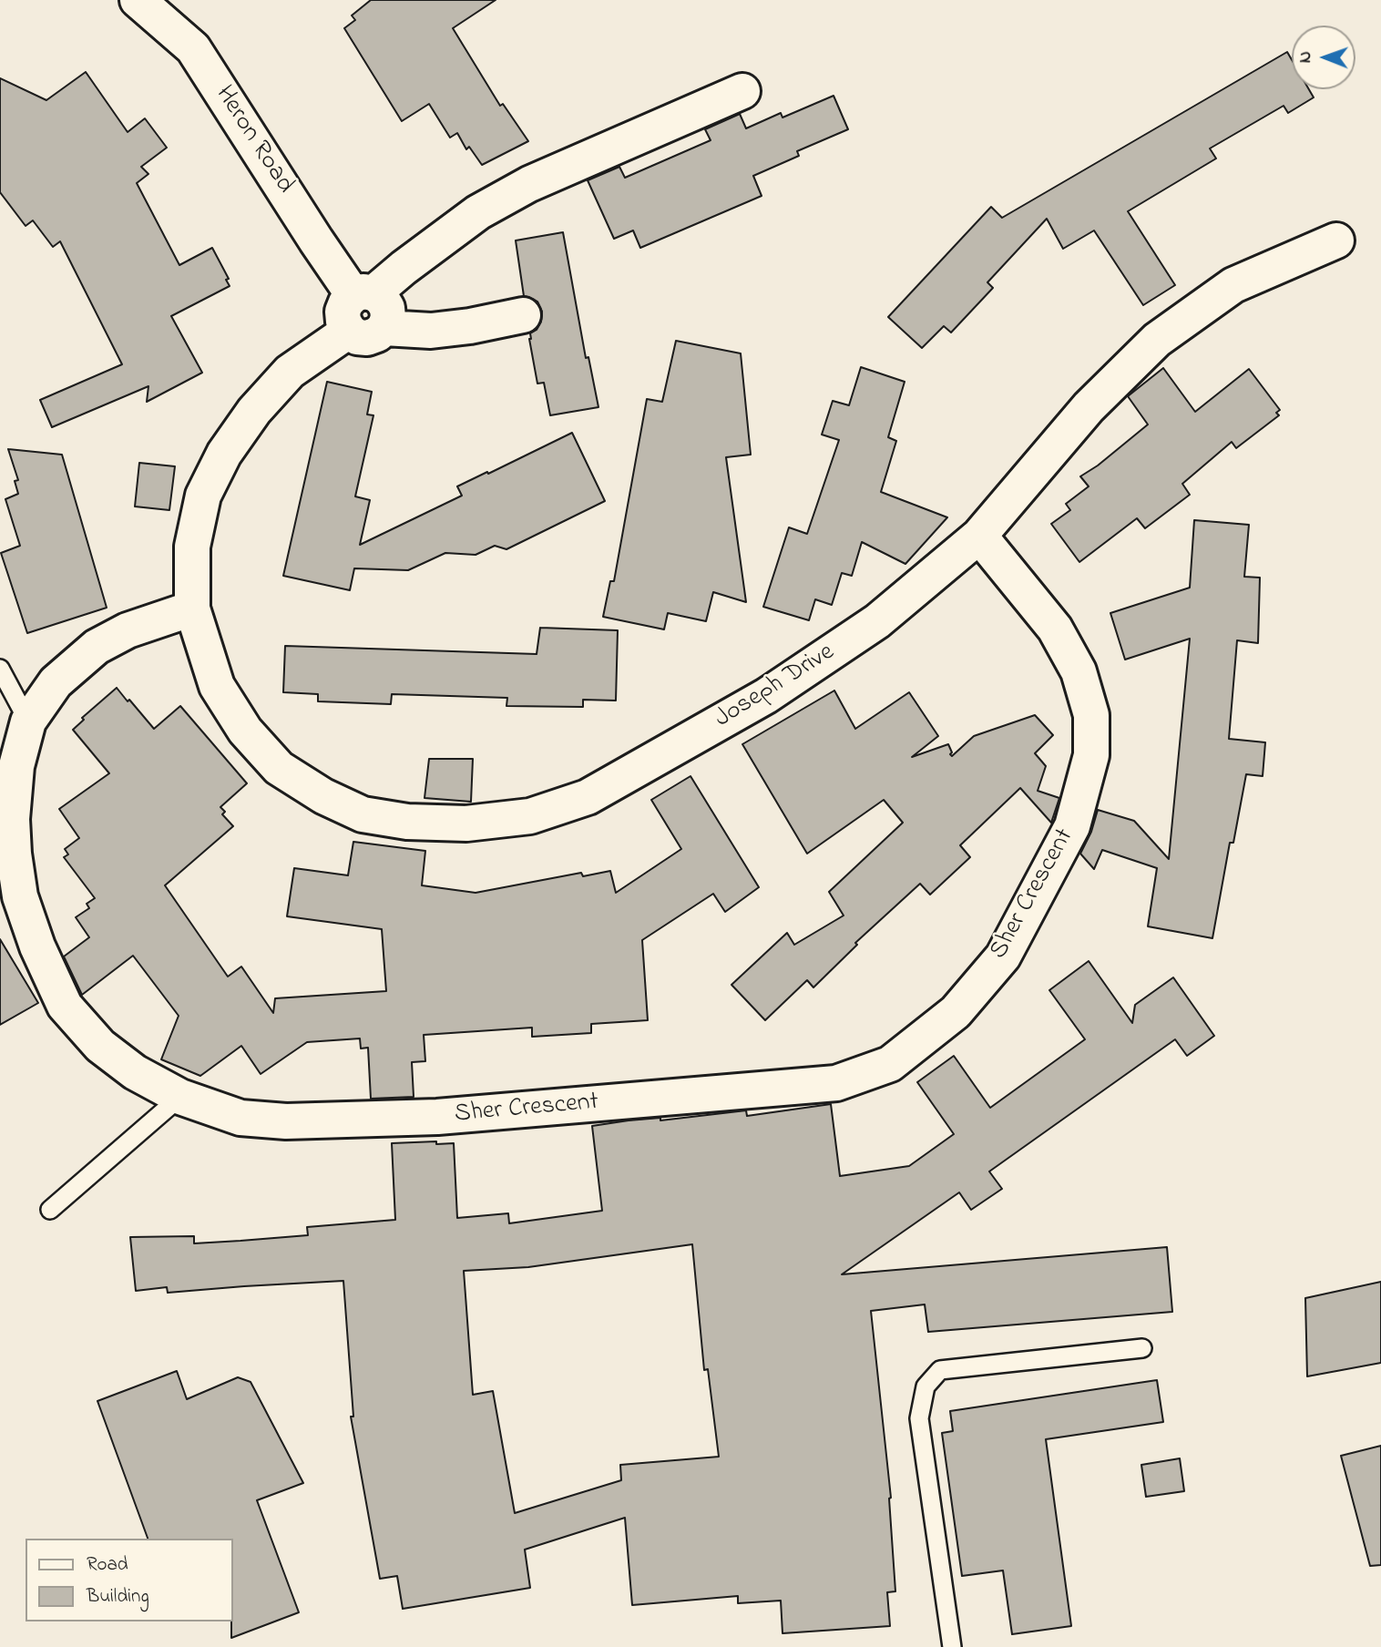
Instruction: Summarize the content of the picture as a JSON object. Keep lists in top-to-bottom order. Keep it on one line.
{"streets":{"street":["Heron Road","Joseph Drive","Sher Crescent"]},"crossings":[["Joseph Drive","Sher Crescent"]],"legend":["Road","Building"],"north":"left"}
